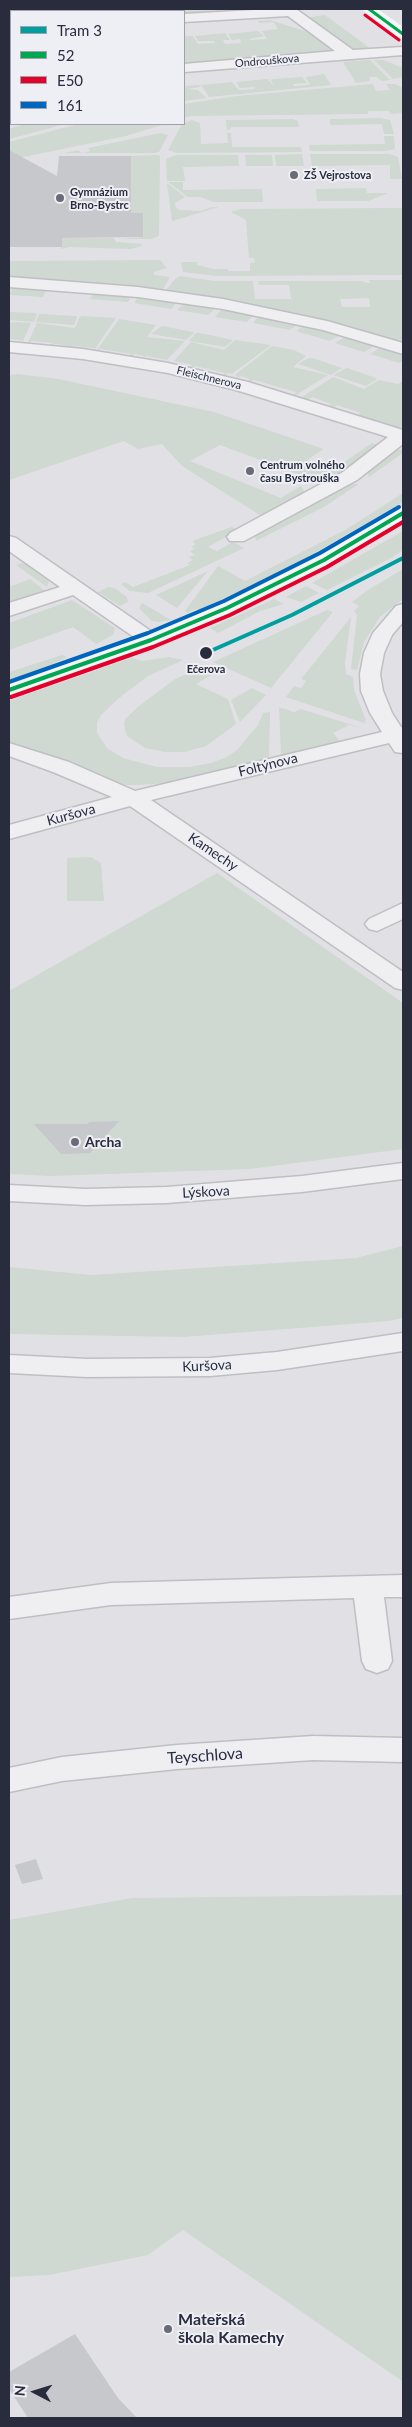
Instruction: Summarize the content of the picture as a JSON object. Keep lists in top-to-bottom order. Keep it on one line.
{"streets":{"street":["Ondrouškova","Fleischnerova","Foltýnova","Kuršova","Kamechy","Lýskova","Teyschlova"]},"crossings":[["Foltýnova","Kuršova"],["Foltýnova","Kamechy"],["Kuršova","Kamechy"]],"places":["ZŠ Vejrostova","Gymnázium Brno-Bystrc","Centrum volného času Bystrouška","Ečerova","Archa","Mateřská škola Kamechy"],"lines":["transit line 52","transit line E50","transit line 161","tram line 3"],"legend":["Tram 3","52","E50","161"],"north":"left"}
